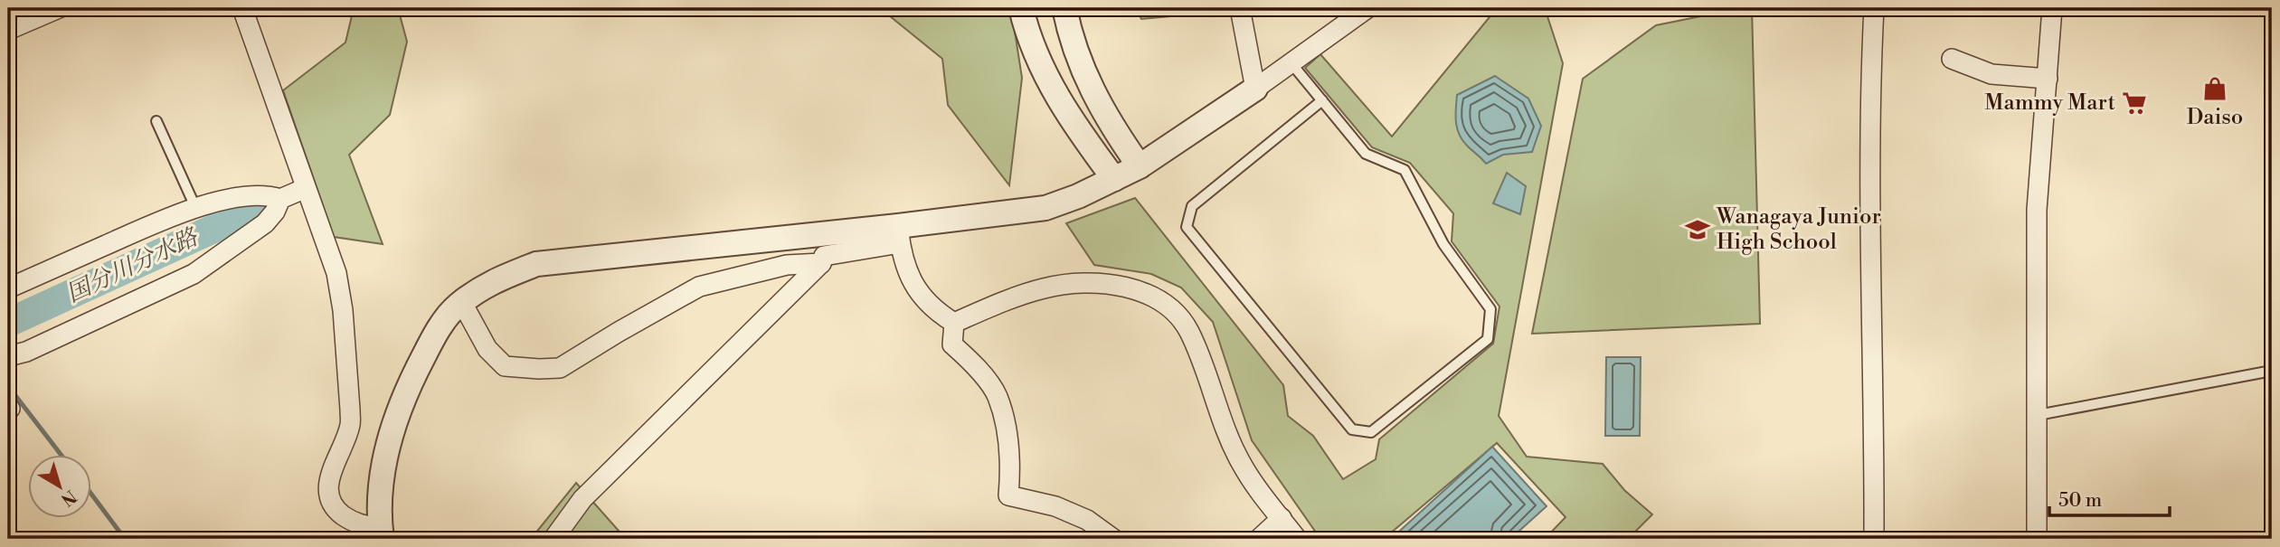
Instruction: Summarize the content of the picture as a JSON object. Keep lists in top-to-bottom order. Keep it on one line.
{"water":["国分川分水路"],"places":{"shop":["Daiso"],"supermarket":["Mammy Mart"],"school or university":["Wanagaya Junior High School"]},"scale_bar":"50 m","north":"bottom right"}
